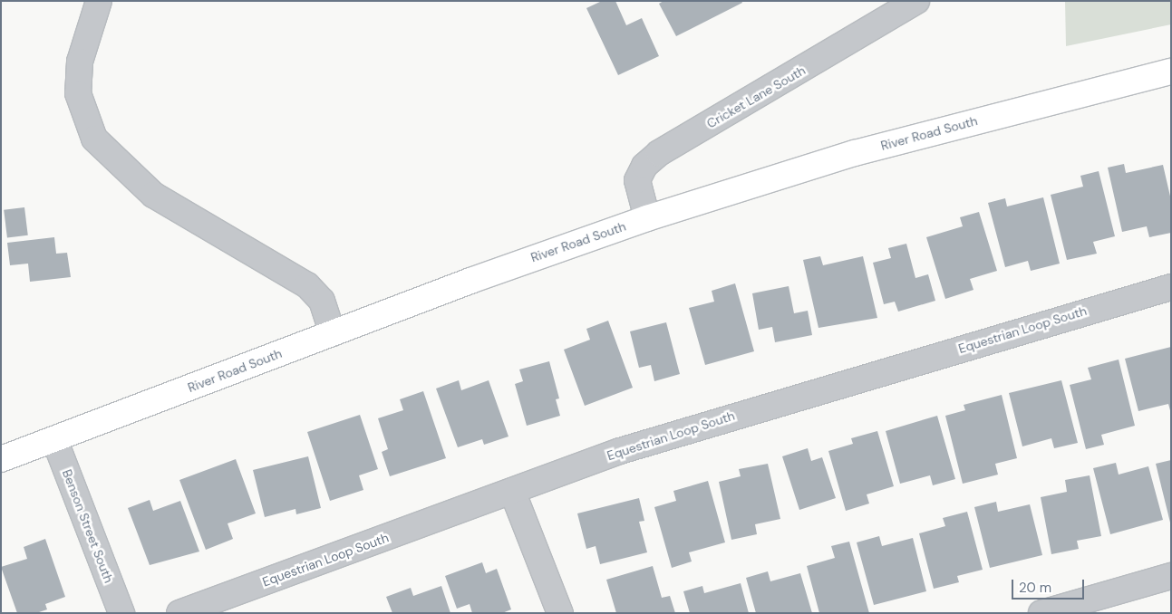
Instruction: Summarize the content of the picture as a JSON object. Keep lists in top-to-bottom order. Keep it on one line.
{"streets":{"main road":["River Road South"],"street":["Cricket Lane South","Equestrian Loop South","Benson Street South"]},"crossings":[["Cricket Lane South","River Road South"],["River Road South","Benson Street South"]],"scale_bar":"20 m"}
